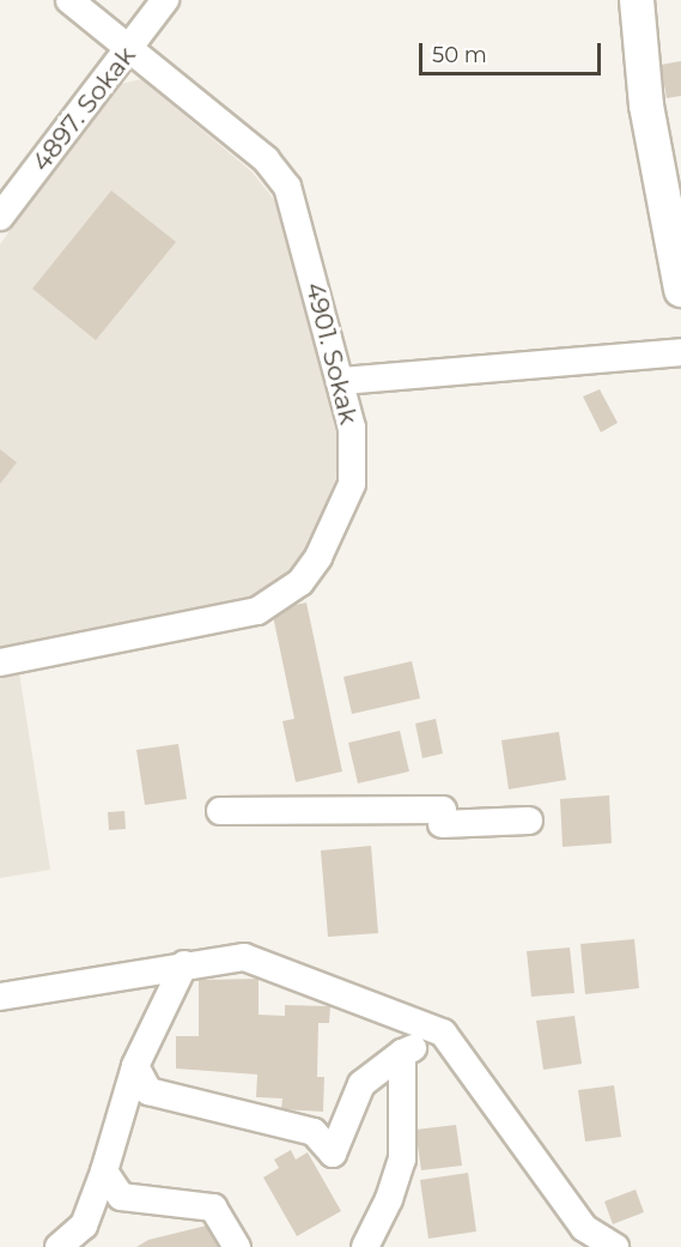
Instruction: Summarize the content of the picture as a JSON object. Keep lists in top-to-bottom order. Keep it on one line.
{"streets":{"street":["4897. Sokak","4901. Sokak"]},"crossings":[["4897. Sokak","4901. Sokak"]],"scale_bar":"50 m"}
